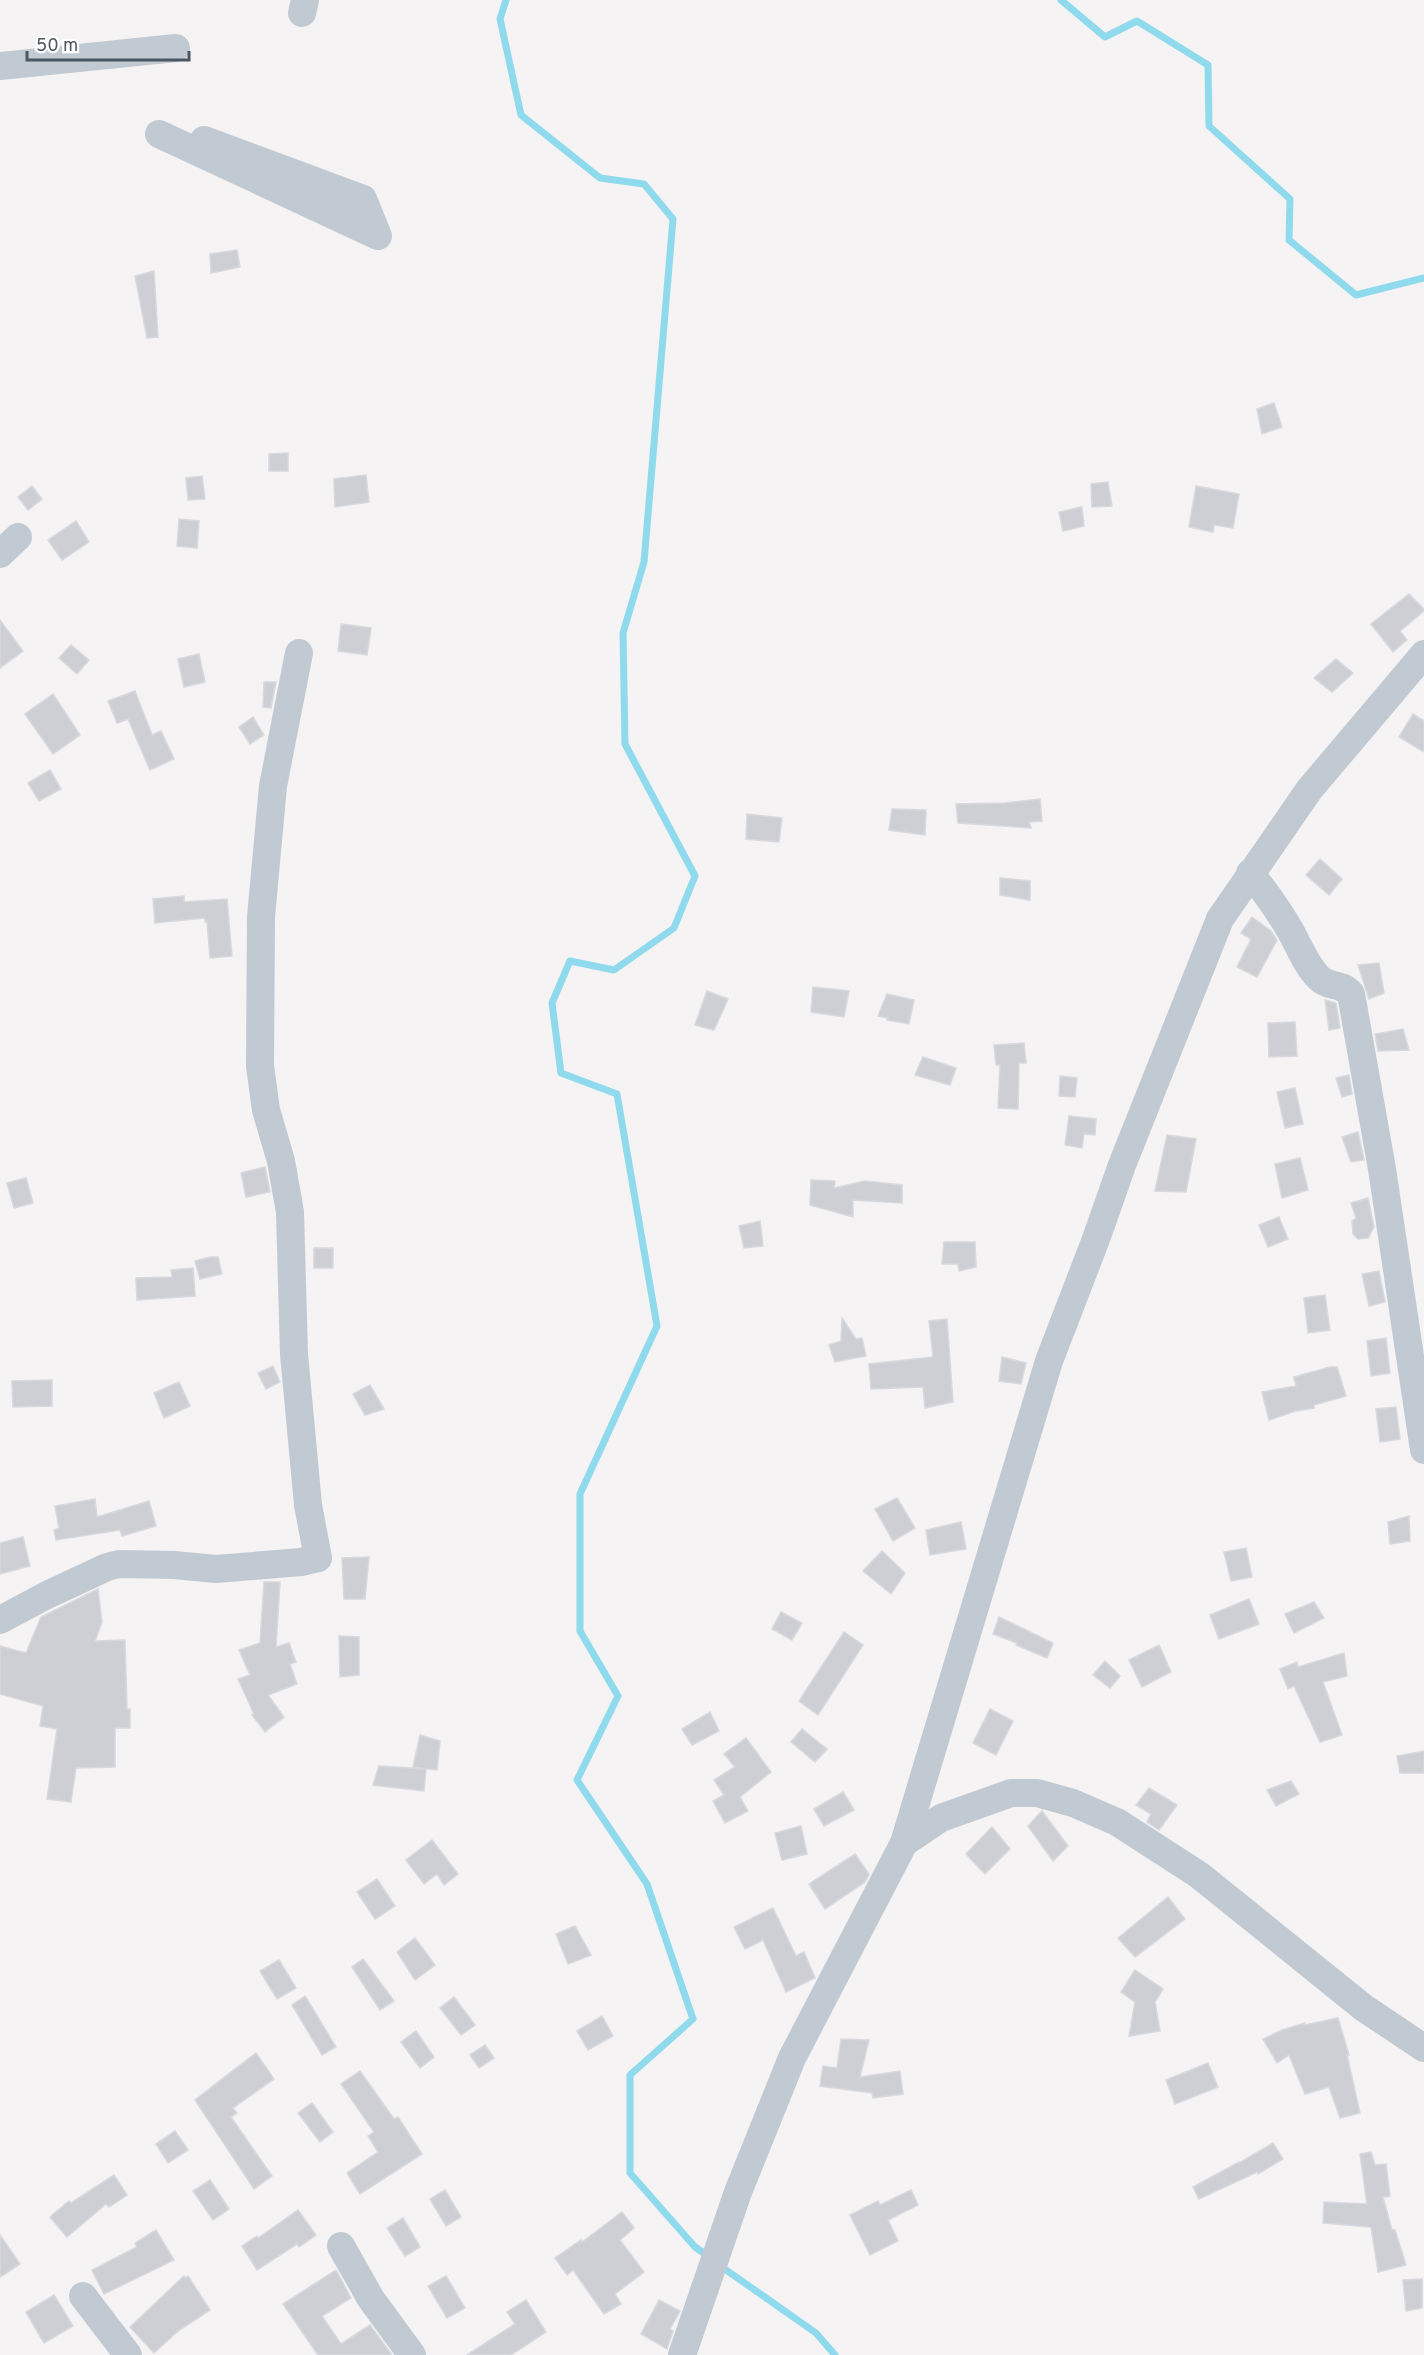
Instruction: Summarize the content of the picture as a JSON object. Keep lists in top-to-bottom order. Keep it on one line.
{"scale_bar":"50 m"}
